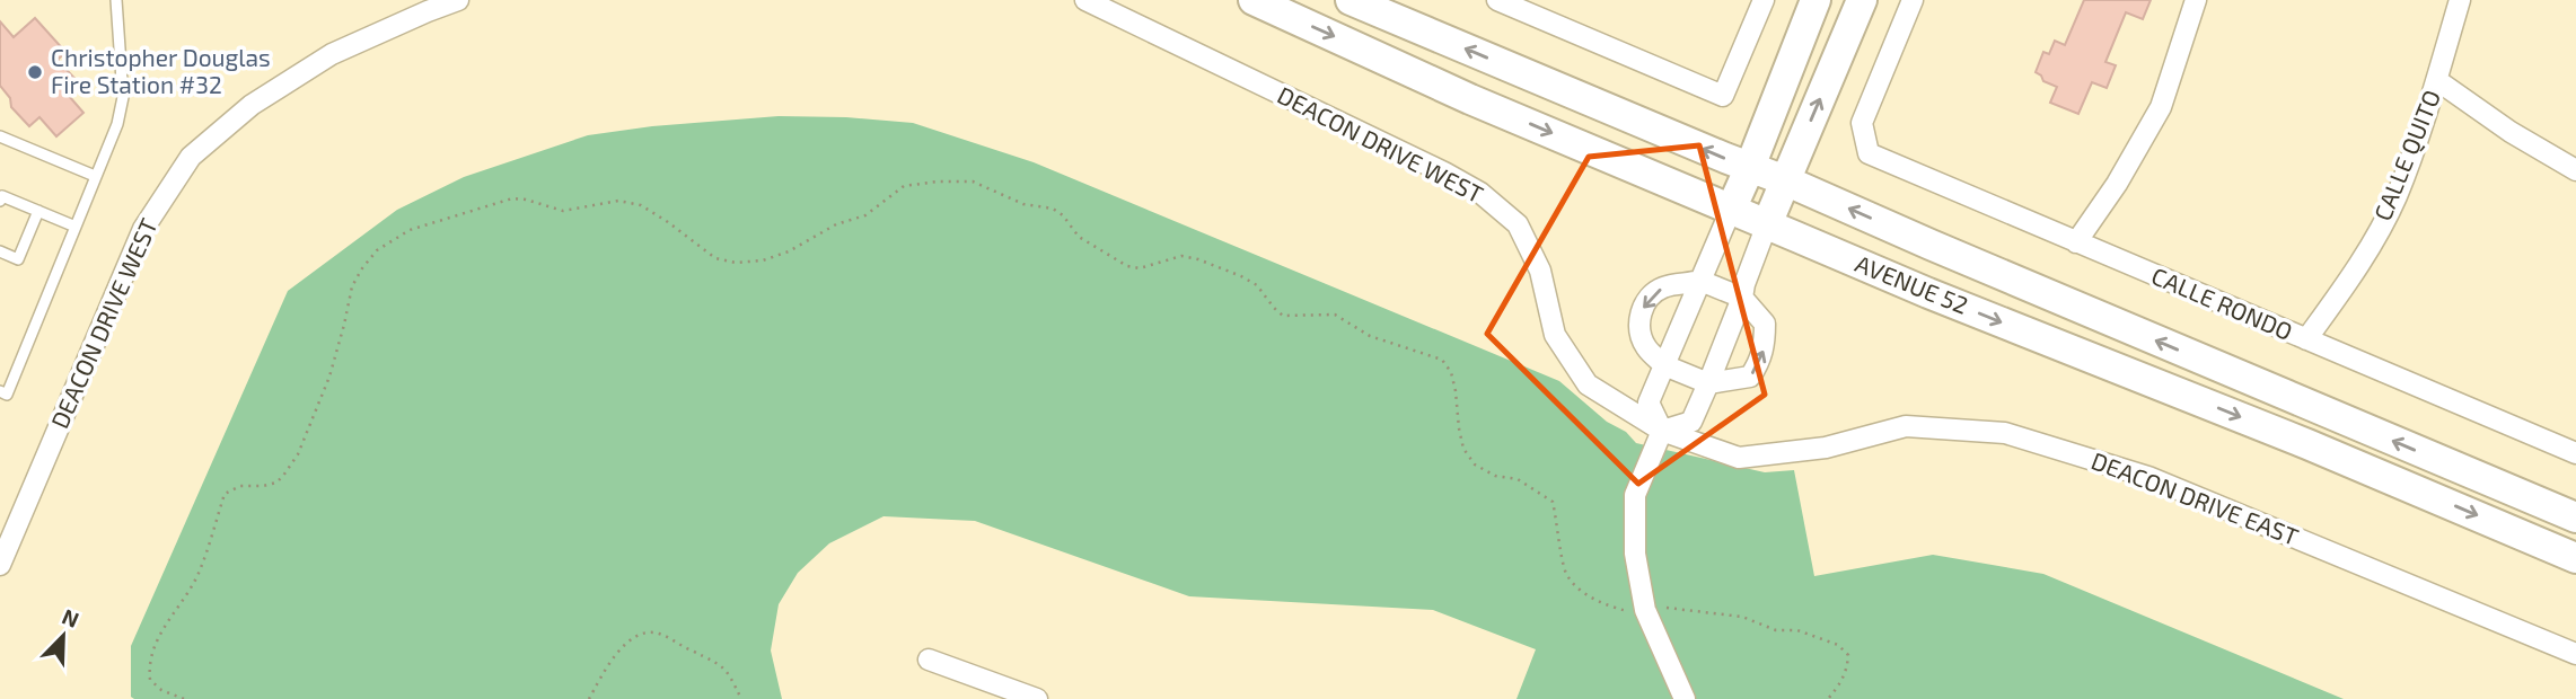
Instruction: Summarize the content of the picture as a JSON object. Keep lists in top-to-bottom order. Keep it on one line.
{"streets":{"main road":["AVENUE 52"],"street":["DEACON DRIVE WEST","CALLE QUITO","CALLE RONDO","DEACON DRIVE EAST"]},"crossings":[["DEACON DRIVE WEST","DEACON DRIVE EAST"],["CALLE QUITO","CALLE RONDO"]],"places":["Christopher Douglas Fire Station #32"],"north":"top right"}
